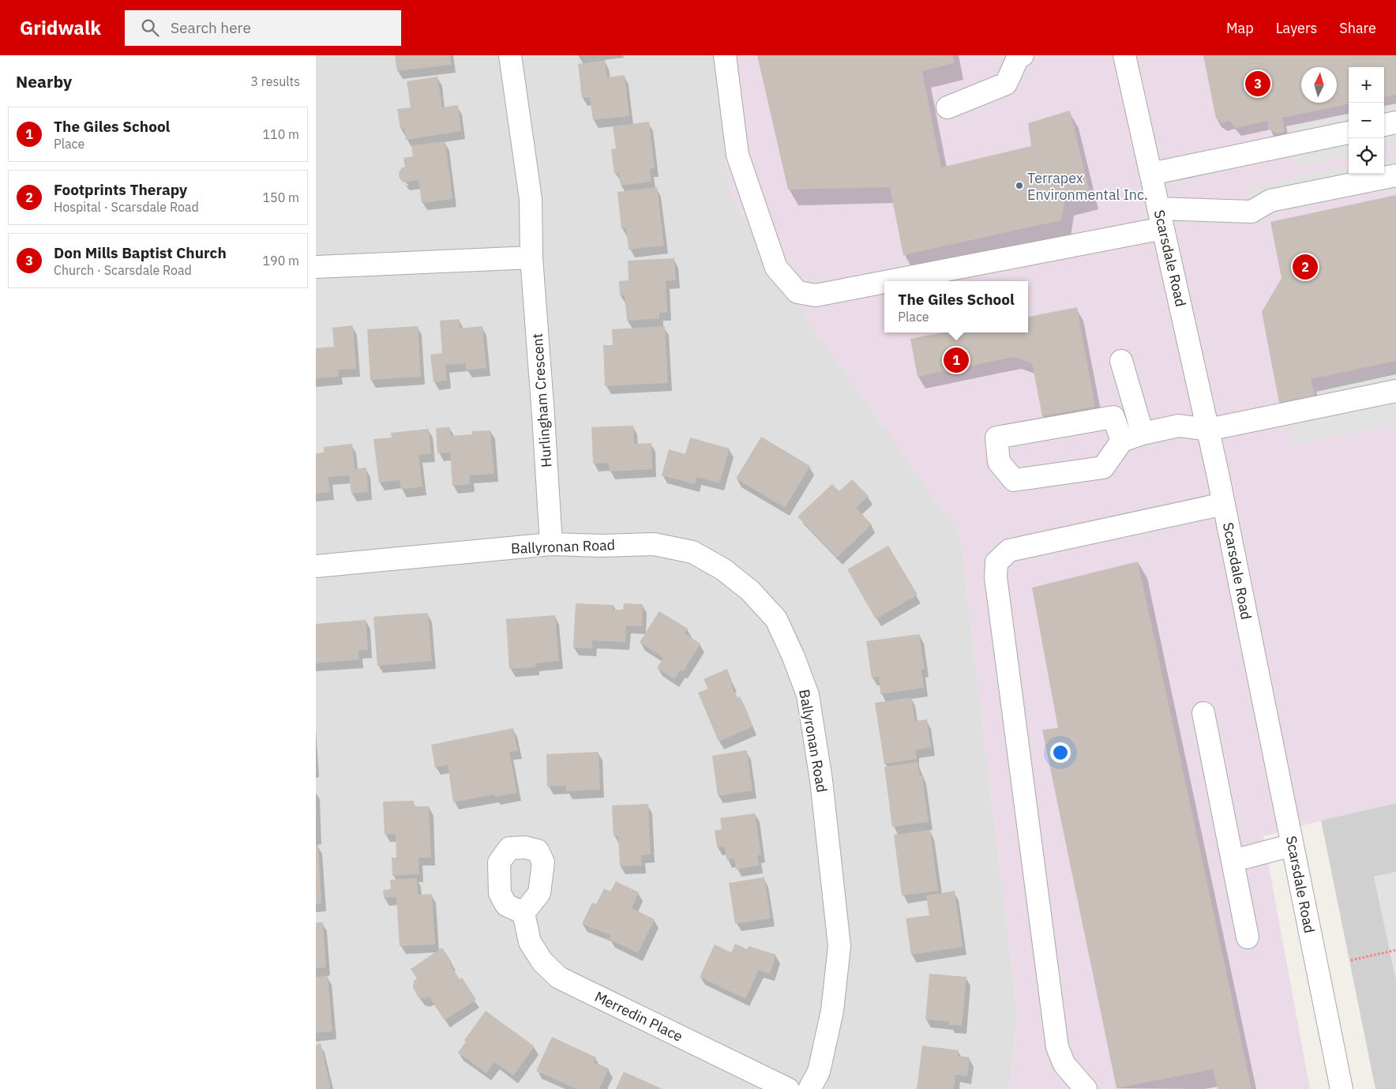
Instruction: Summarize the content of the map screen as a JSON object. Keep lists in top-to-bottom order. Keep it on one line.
{"streets":{"street":["Scarsdale Road","Hurlingham Crescent","Ballyronan Road","Merredin Place"]},"crossings":[["Hurlingham Crescent","Ballyronan Road"]],"places":["Terrapex Environmental Inc."],"north":"top","page":{"header":"Gridwalk","search":"Search here","nav":["Map","Layers","Share"],"heading":["Nearby","3 results"],"map_buttons":["+","−"],"pins":["3","2","1"],"list":[{"mark":"1","name":"The Giles School","note":"Place","value":"110 m"},{"mark":"2","name":"Footprints Therapy","note":"Hospital · Scarsdale Road","value":"150 m"},{"mark":"3","name":"Don Mills Baptist Church","note":"Church · Scarsdale Road","value":"190 m"}],"popup":["The Giles School","Place"]}}
